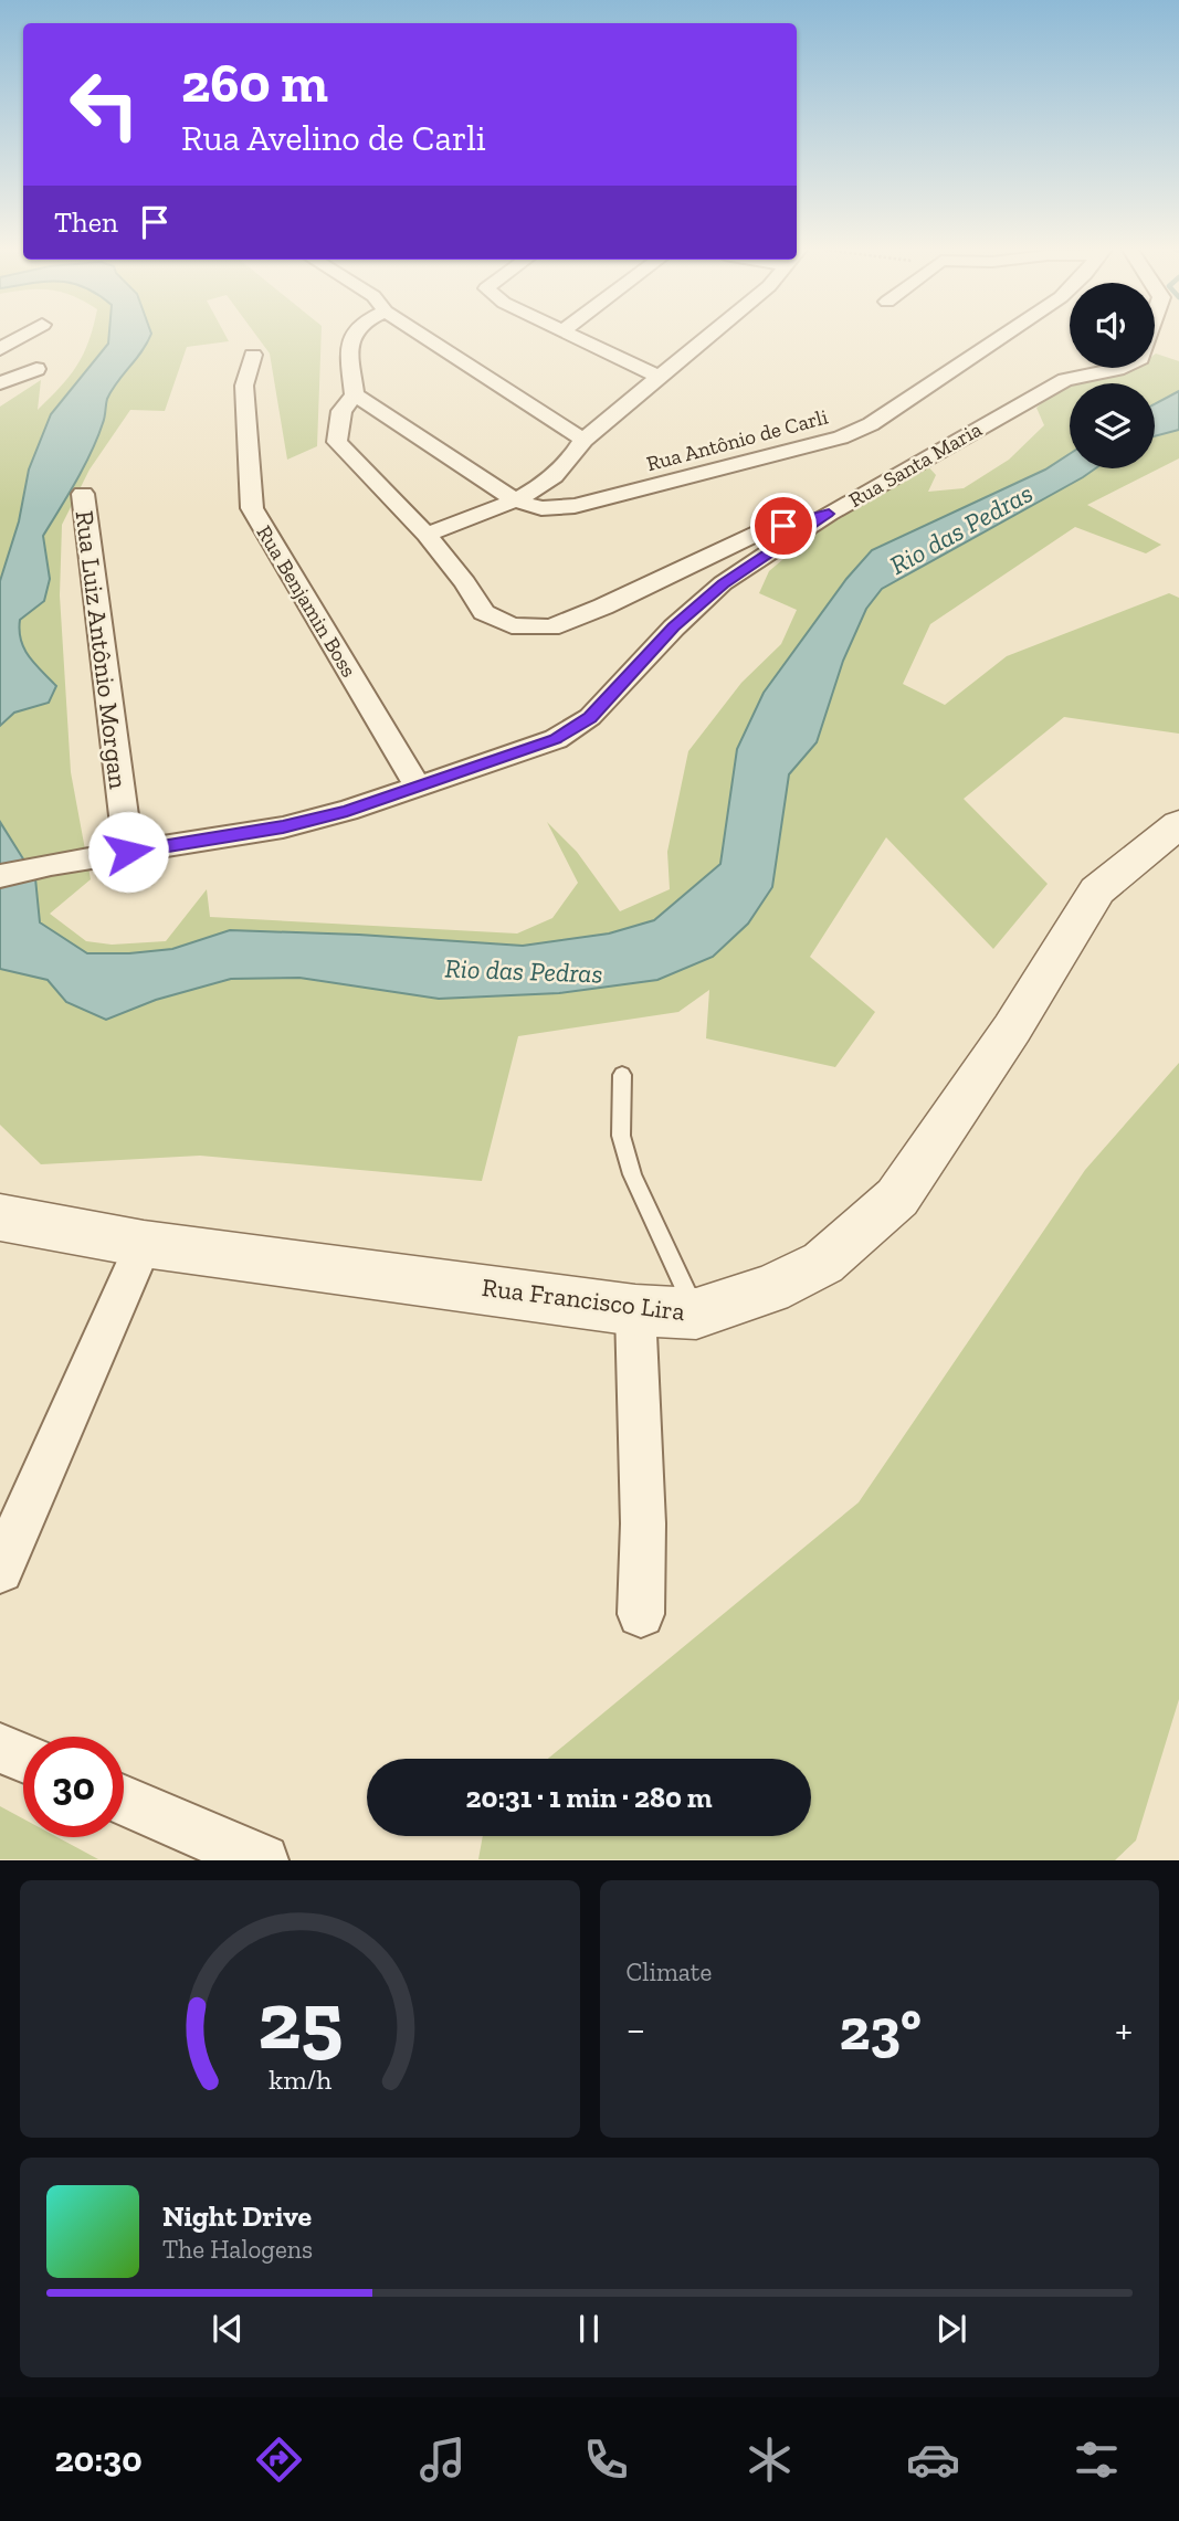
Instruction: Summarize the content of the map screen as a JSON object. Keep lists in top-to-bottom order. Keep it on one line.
{"streets":{"street":["Rua Antônio de Carli","Rua Santa Maria","Rua Benjamin Boss","Rua Luiz Antônio Morgan","Rua Francisco Lira"]},"crossings":[["Rua Santa Maria","Rua Benjamin Boss"],["Rua Santa Maria","Rua Luiz Antônio Morgan"]],"water":["Rio das Pedras"],"page":{"turn":["260 m","Rua Avelino de Carli"],"then":"Then","limit":"30","trip":"20:31 · 1 min · 280 m","tile":"Climate","heat":["−","23°","+"],"song":["Night Drive","The Halogens"],"tabs":"20:30","gauge":["25","km/h"]}}
